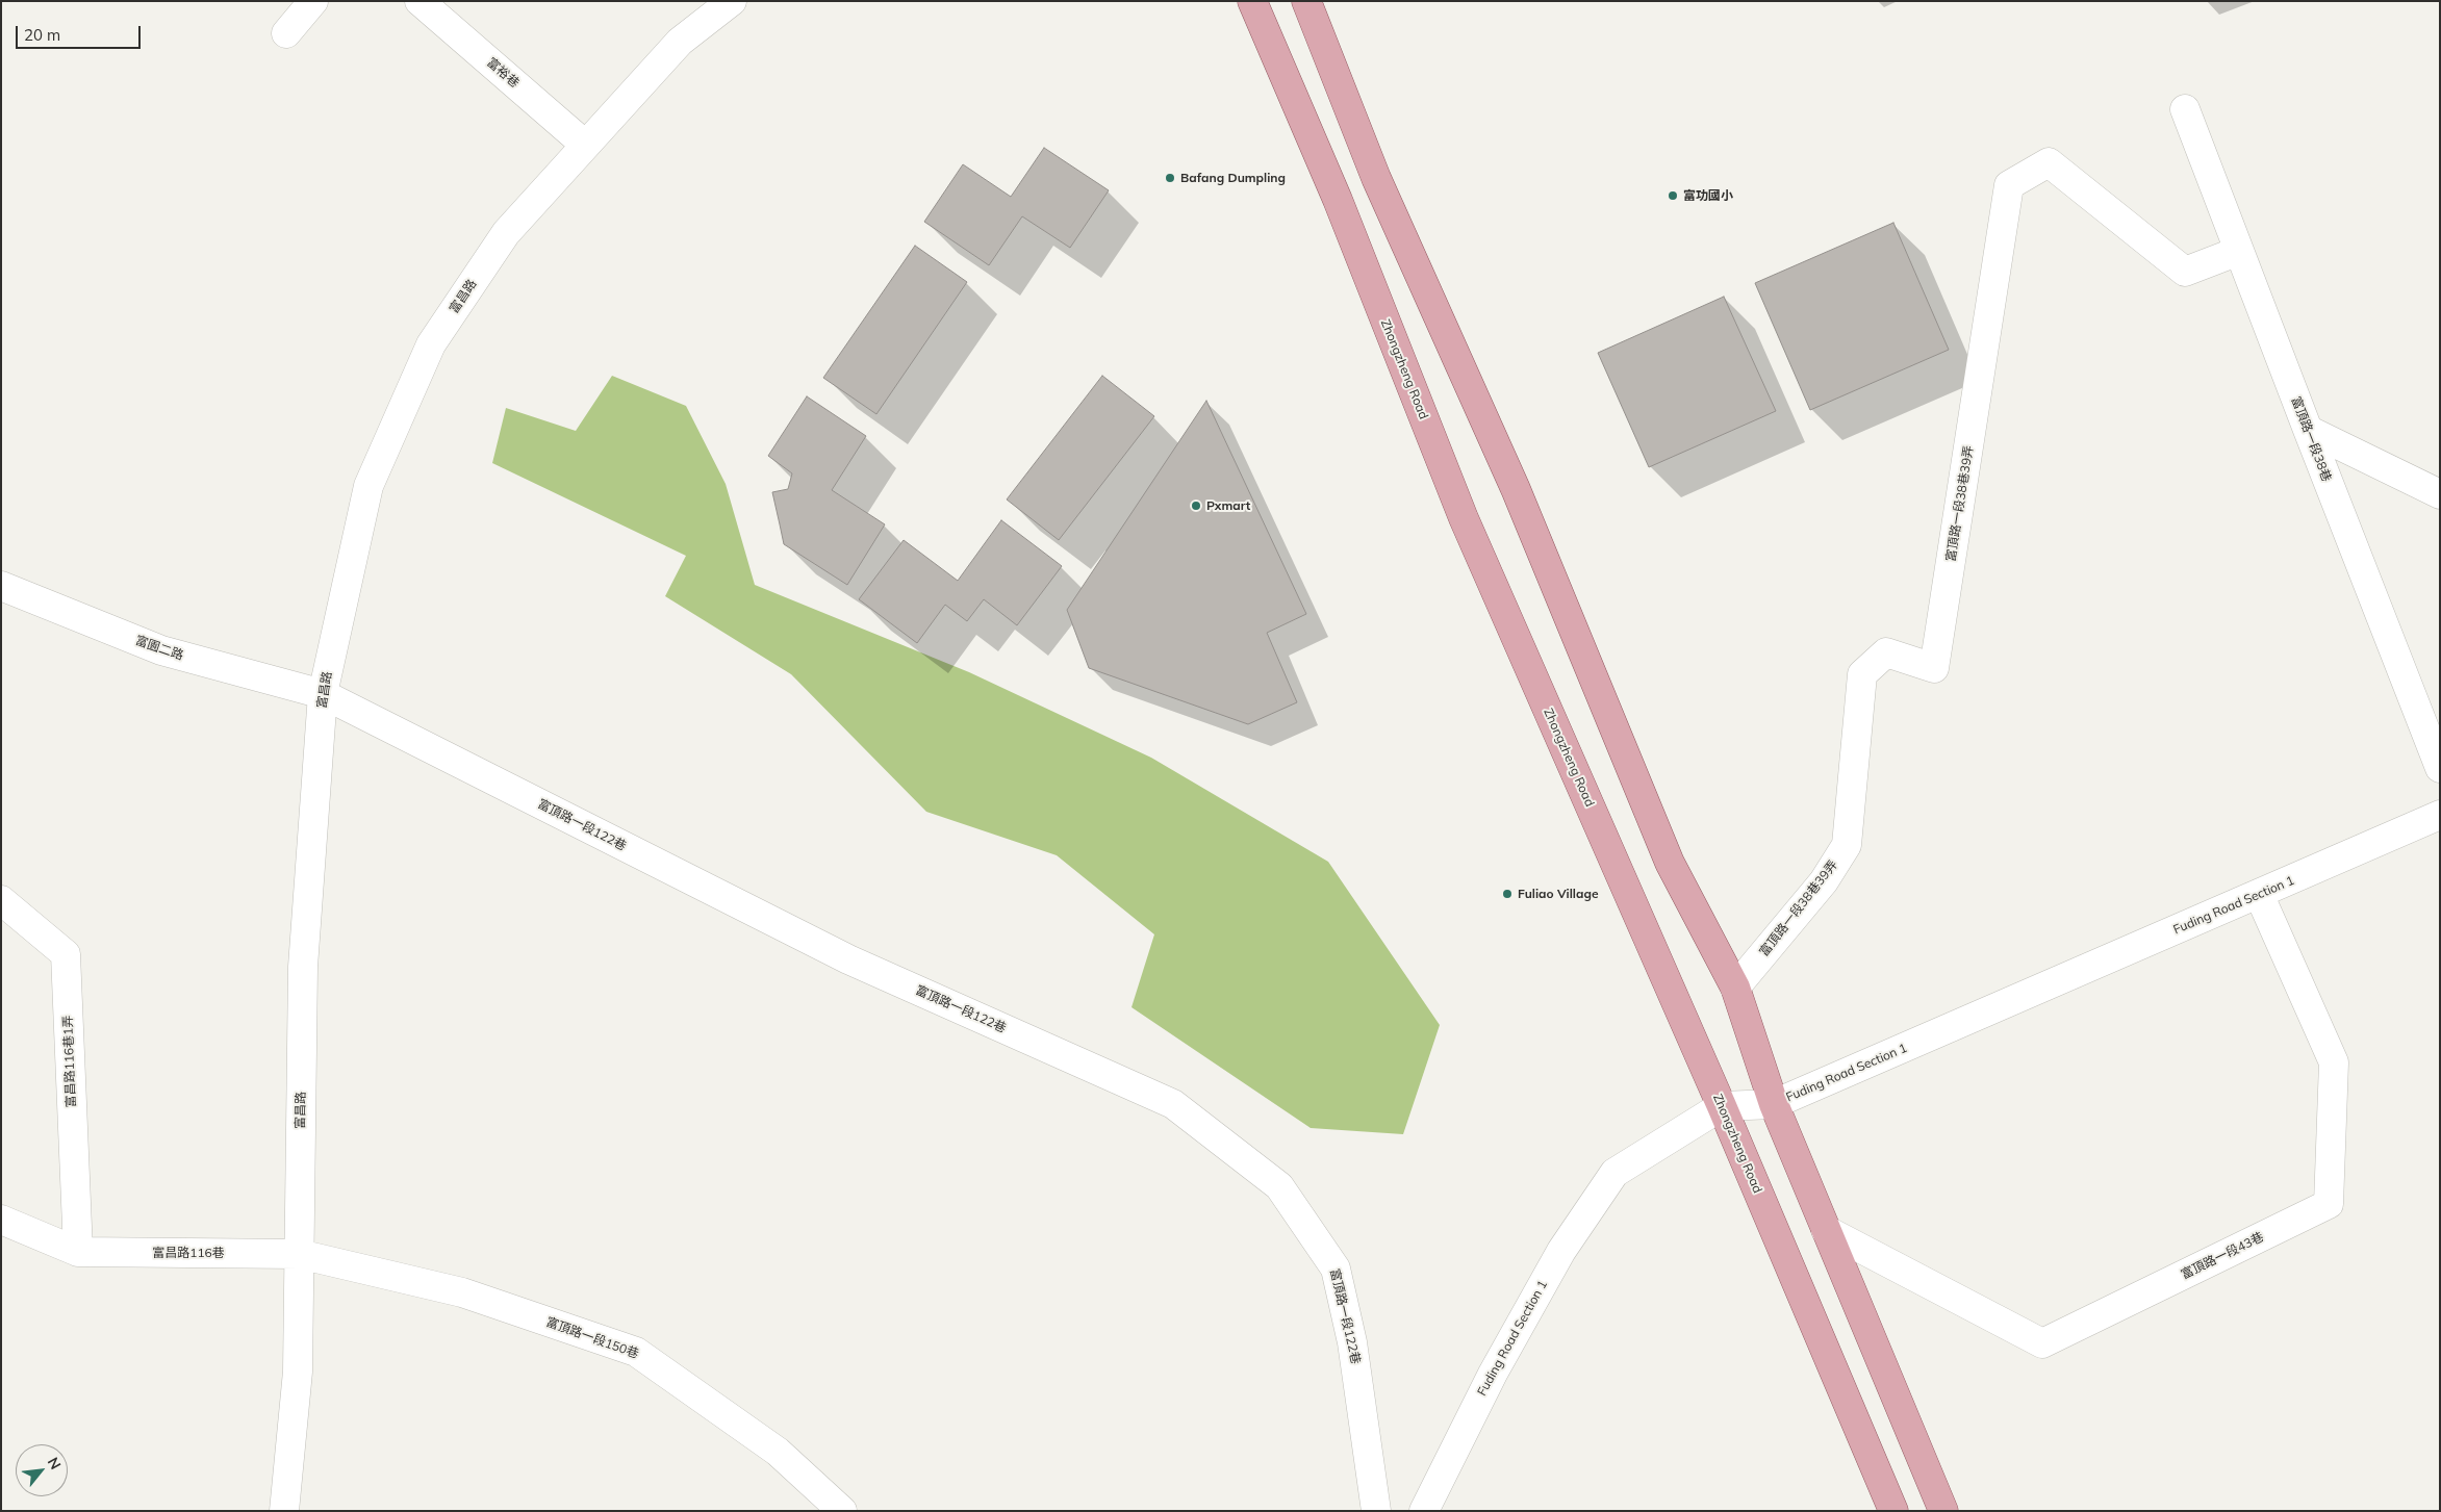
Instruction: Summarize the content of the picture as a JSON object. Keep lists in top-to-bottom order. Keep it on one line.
{"streets":{"main road":["Zhongzheng Road"],"street":["富裕巷","富昌路","富頂路一段38巷","富頂路一段38巷39弄","富園二路","富頂路一段122巷","Fuding Road Section 1","富昌路116巷1弄","富昌路116巷","富頂路一段43巷","富頂路一段150巷"]},"crossings":[["富裕巷","富昌路"],["富昌路","富園二路"],["富昌路","富頂路一段122巷"],["富昌路","富昌路116巷"],["富昌路","富頂路一段150巷"],["Zhongzheng Road","Fuding Road Section 1"],["富頂路一段38巷","富頂路一段38巷39弄"],["富園二路","富頂路一段122巷"],["Fuding Road Section 1","富頂路一段43巷"],["富昌路116巷1弄","富昌路116巷"],["富昌路116巷","富頂路一段150巷"]],"places":["Bafang Dumpling","富功國小","Pxmart","Fuliao Village"],"scale_bar":"20 m","north":"top right"}
